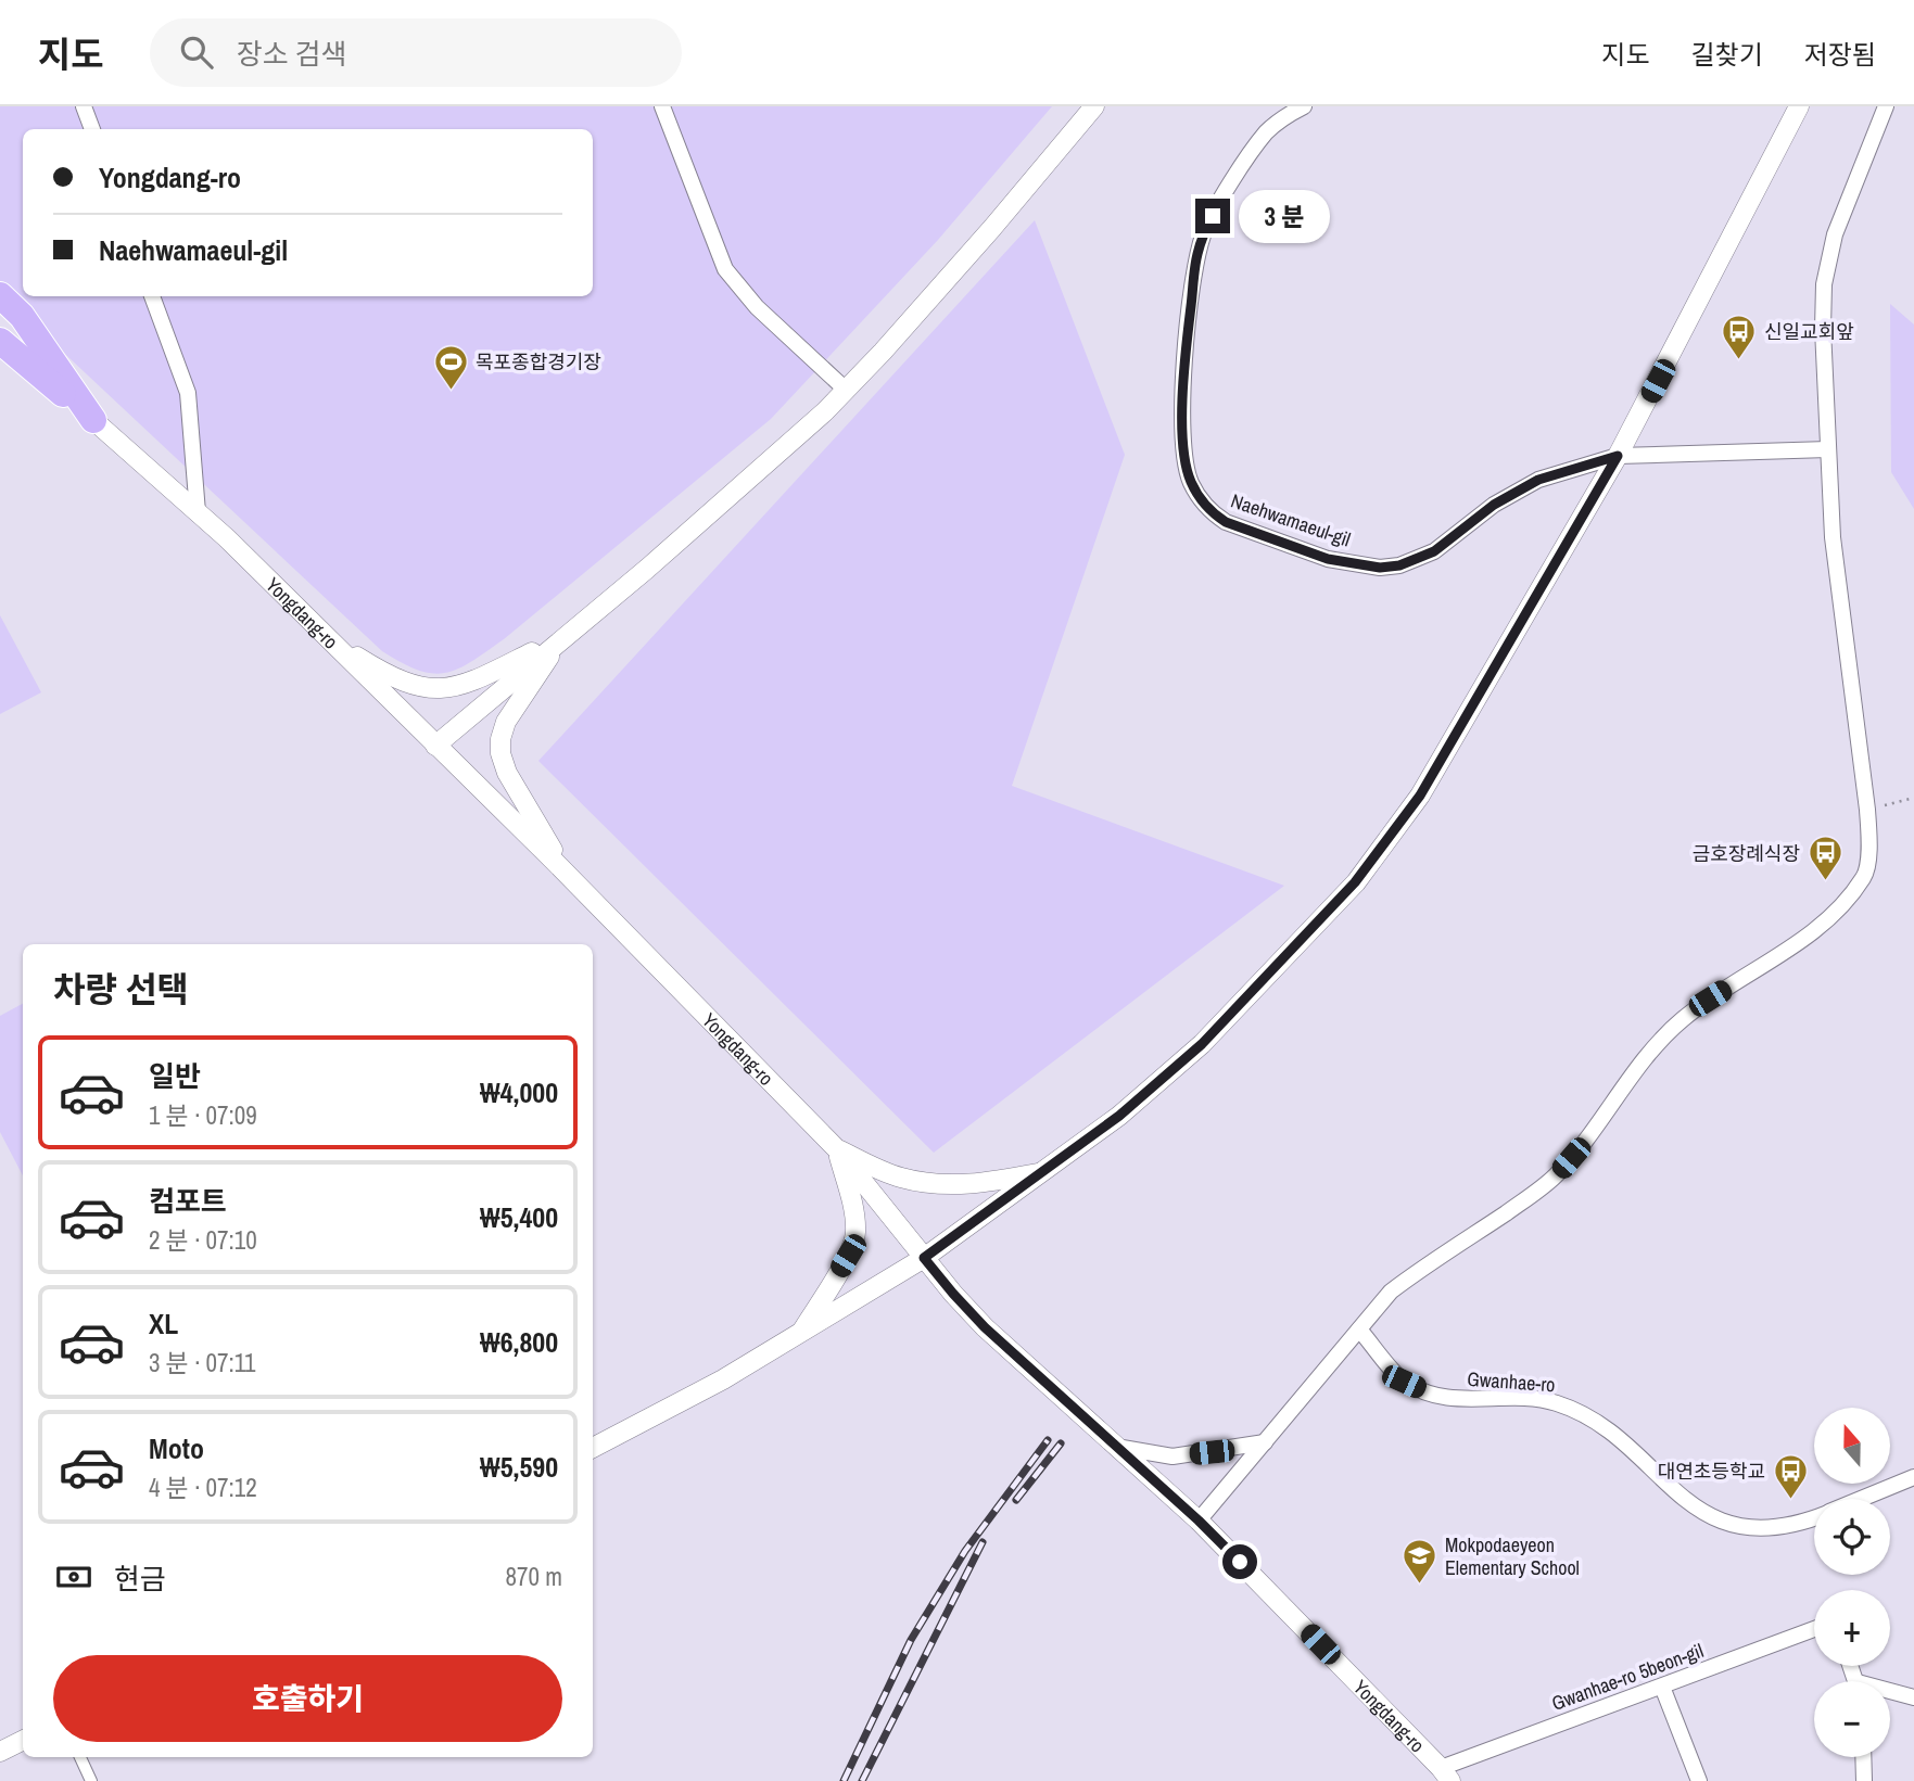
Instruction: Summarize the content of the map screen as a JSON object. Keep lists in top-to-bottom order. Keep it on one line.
{"streets":{"highway":["Yongdang-ro"],"street":["Naehwamaeul-gil","Gwanhae-ro","Gwanhae-ro 5beon-gil"]},"crossings":[["Yongdang-ro","Gwanhae-ro 5beon-gil"]],"places":{"bus stop":["신일교회앞","금호장례식장","대연초등학교"],"sports":["목포종합경기장"],"school or university":["Mokpodaeyeon Elementary School"]},"north":"top","page":{"header":"지도","search":"장소 검색","nav":["지도","길찾기","저장됨"],"banner":["Yongdang-ro","Naehwamaeul-gil"],"bubble":"3 분","heading":"차량 선택","list":[{"name":"일반","note":"1 분 · 07:09","value":"₩4,000"},{"name":"컴포트","note":"2 분 · 07:10","value":"₩5,400"},{"name":"XL","note":"3 분 · 07:11","value":"₩6,800"},{"name":"Moto","note":"4 분 · 07:12","value":"₩5,590"}],"map_buttons":["+","−"],"pay":["현금","870 m"],"buttons":"호출하기"}}
